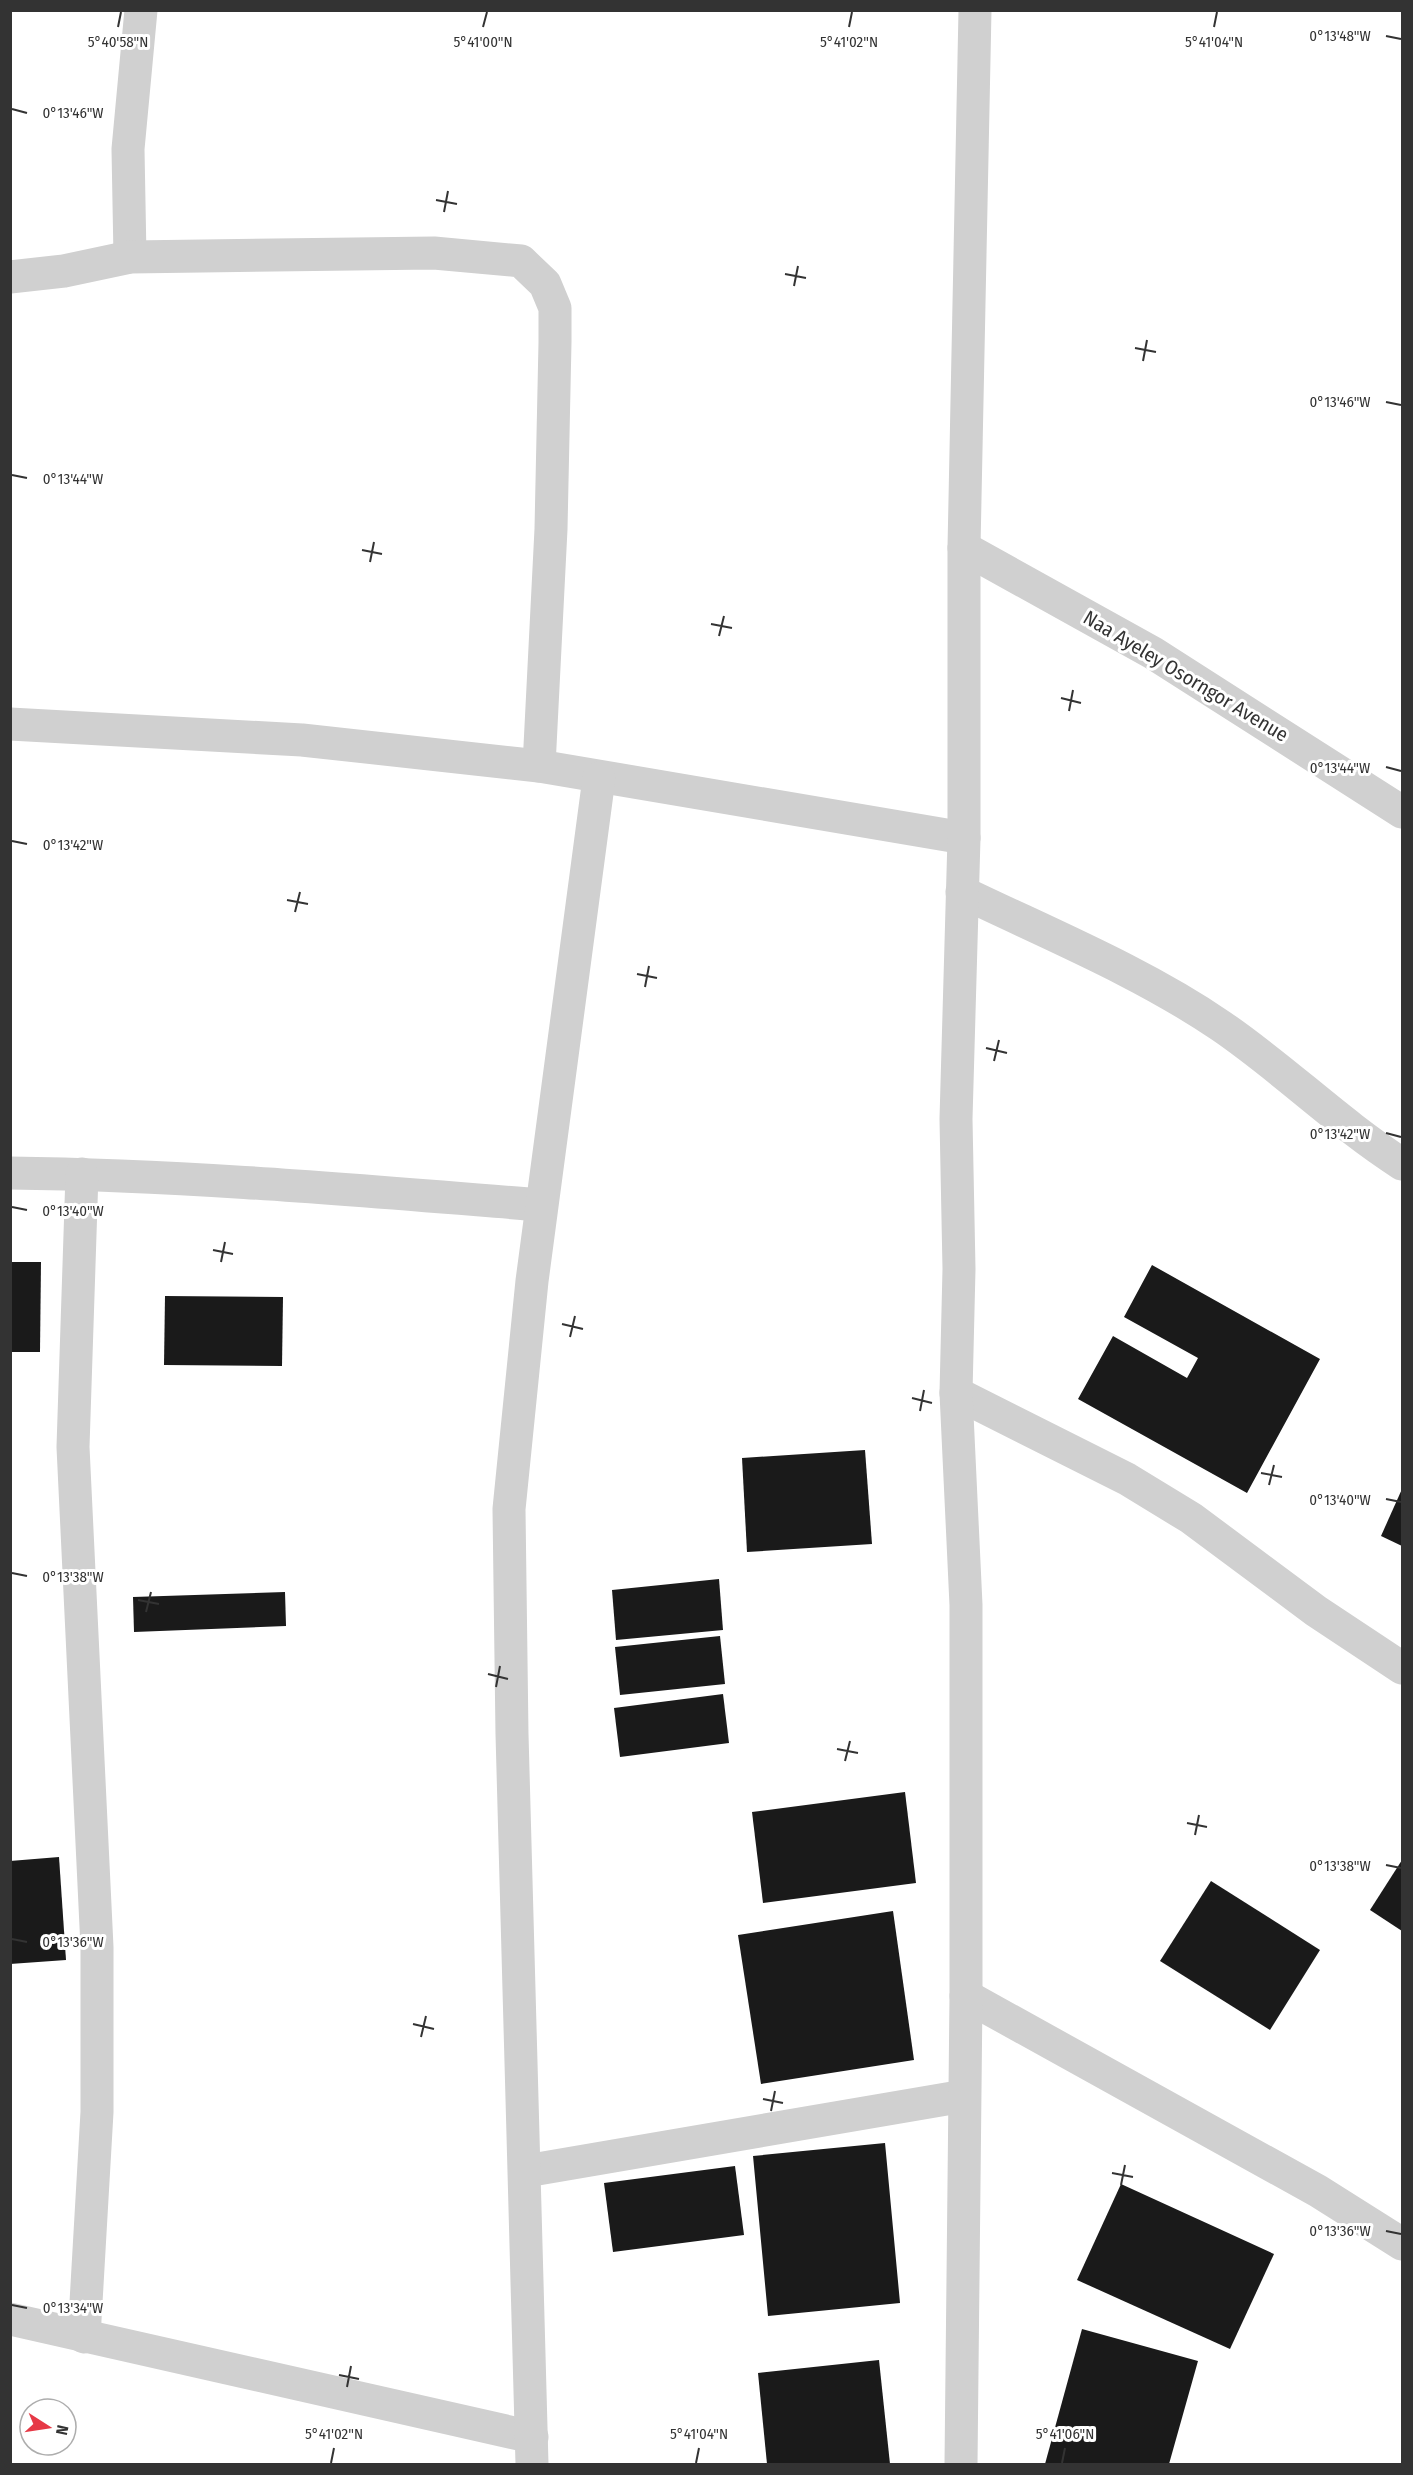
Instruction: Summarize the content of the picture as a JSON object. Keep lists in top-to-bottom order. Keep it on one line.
{"streets":{"street":["Naa Ayeley Osorngor Avenue"]},"north":"right","coordinates":["0°13'48\"W","5°40'58\"N","5°41'00\"N","5°41'02\"N","5°41'04\"N","0°13'46\"W","0°13'44\"W","0°13'42\"W","0°13'40\"W","0°13'38\"W","0°13'36\"W","0°13'34\"W","5°41'06\"N"]}
